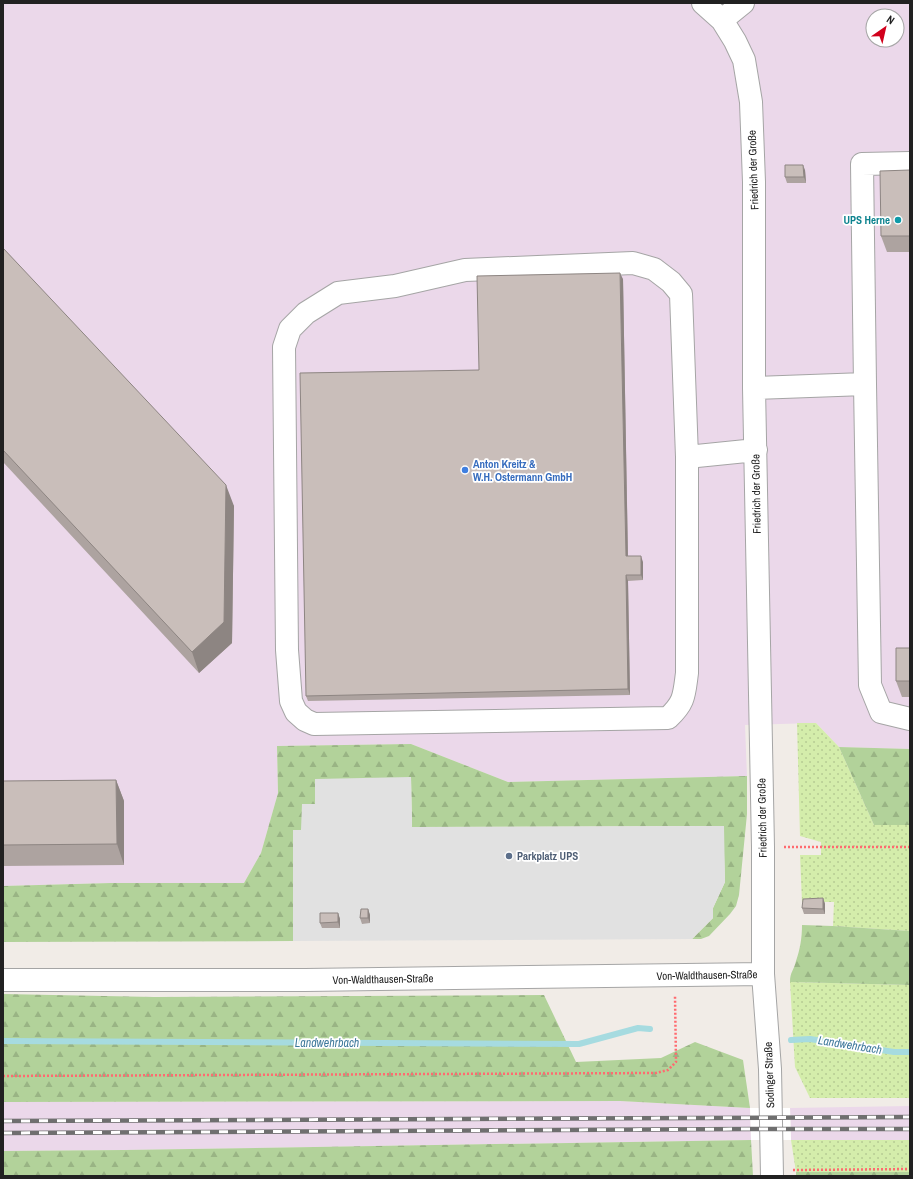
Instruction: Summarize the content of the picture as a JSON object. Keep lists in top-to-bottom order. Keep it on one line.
{"streets":{"street":["Friedrich der Große","Von-Waldthausen-Straße","Sodinger Straße"]},"crossings":[["Friedrich der Große","Von-Waldthausen-Straße"],["Friedrich der Große","Sodinger Straße"],["Von-Waldthausen-Straße","Sodinger Straße"]],"water":["Landwehrbach"],"places":["UPS Herne","Anton Kreitz & W.H. Ostermann GmbH","Parkplatz UPS"],"north":"top right"}
